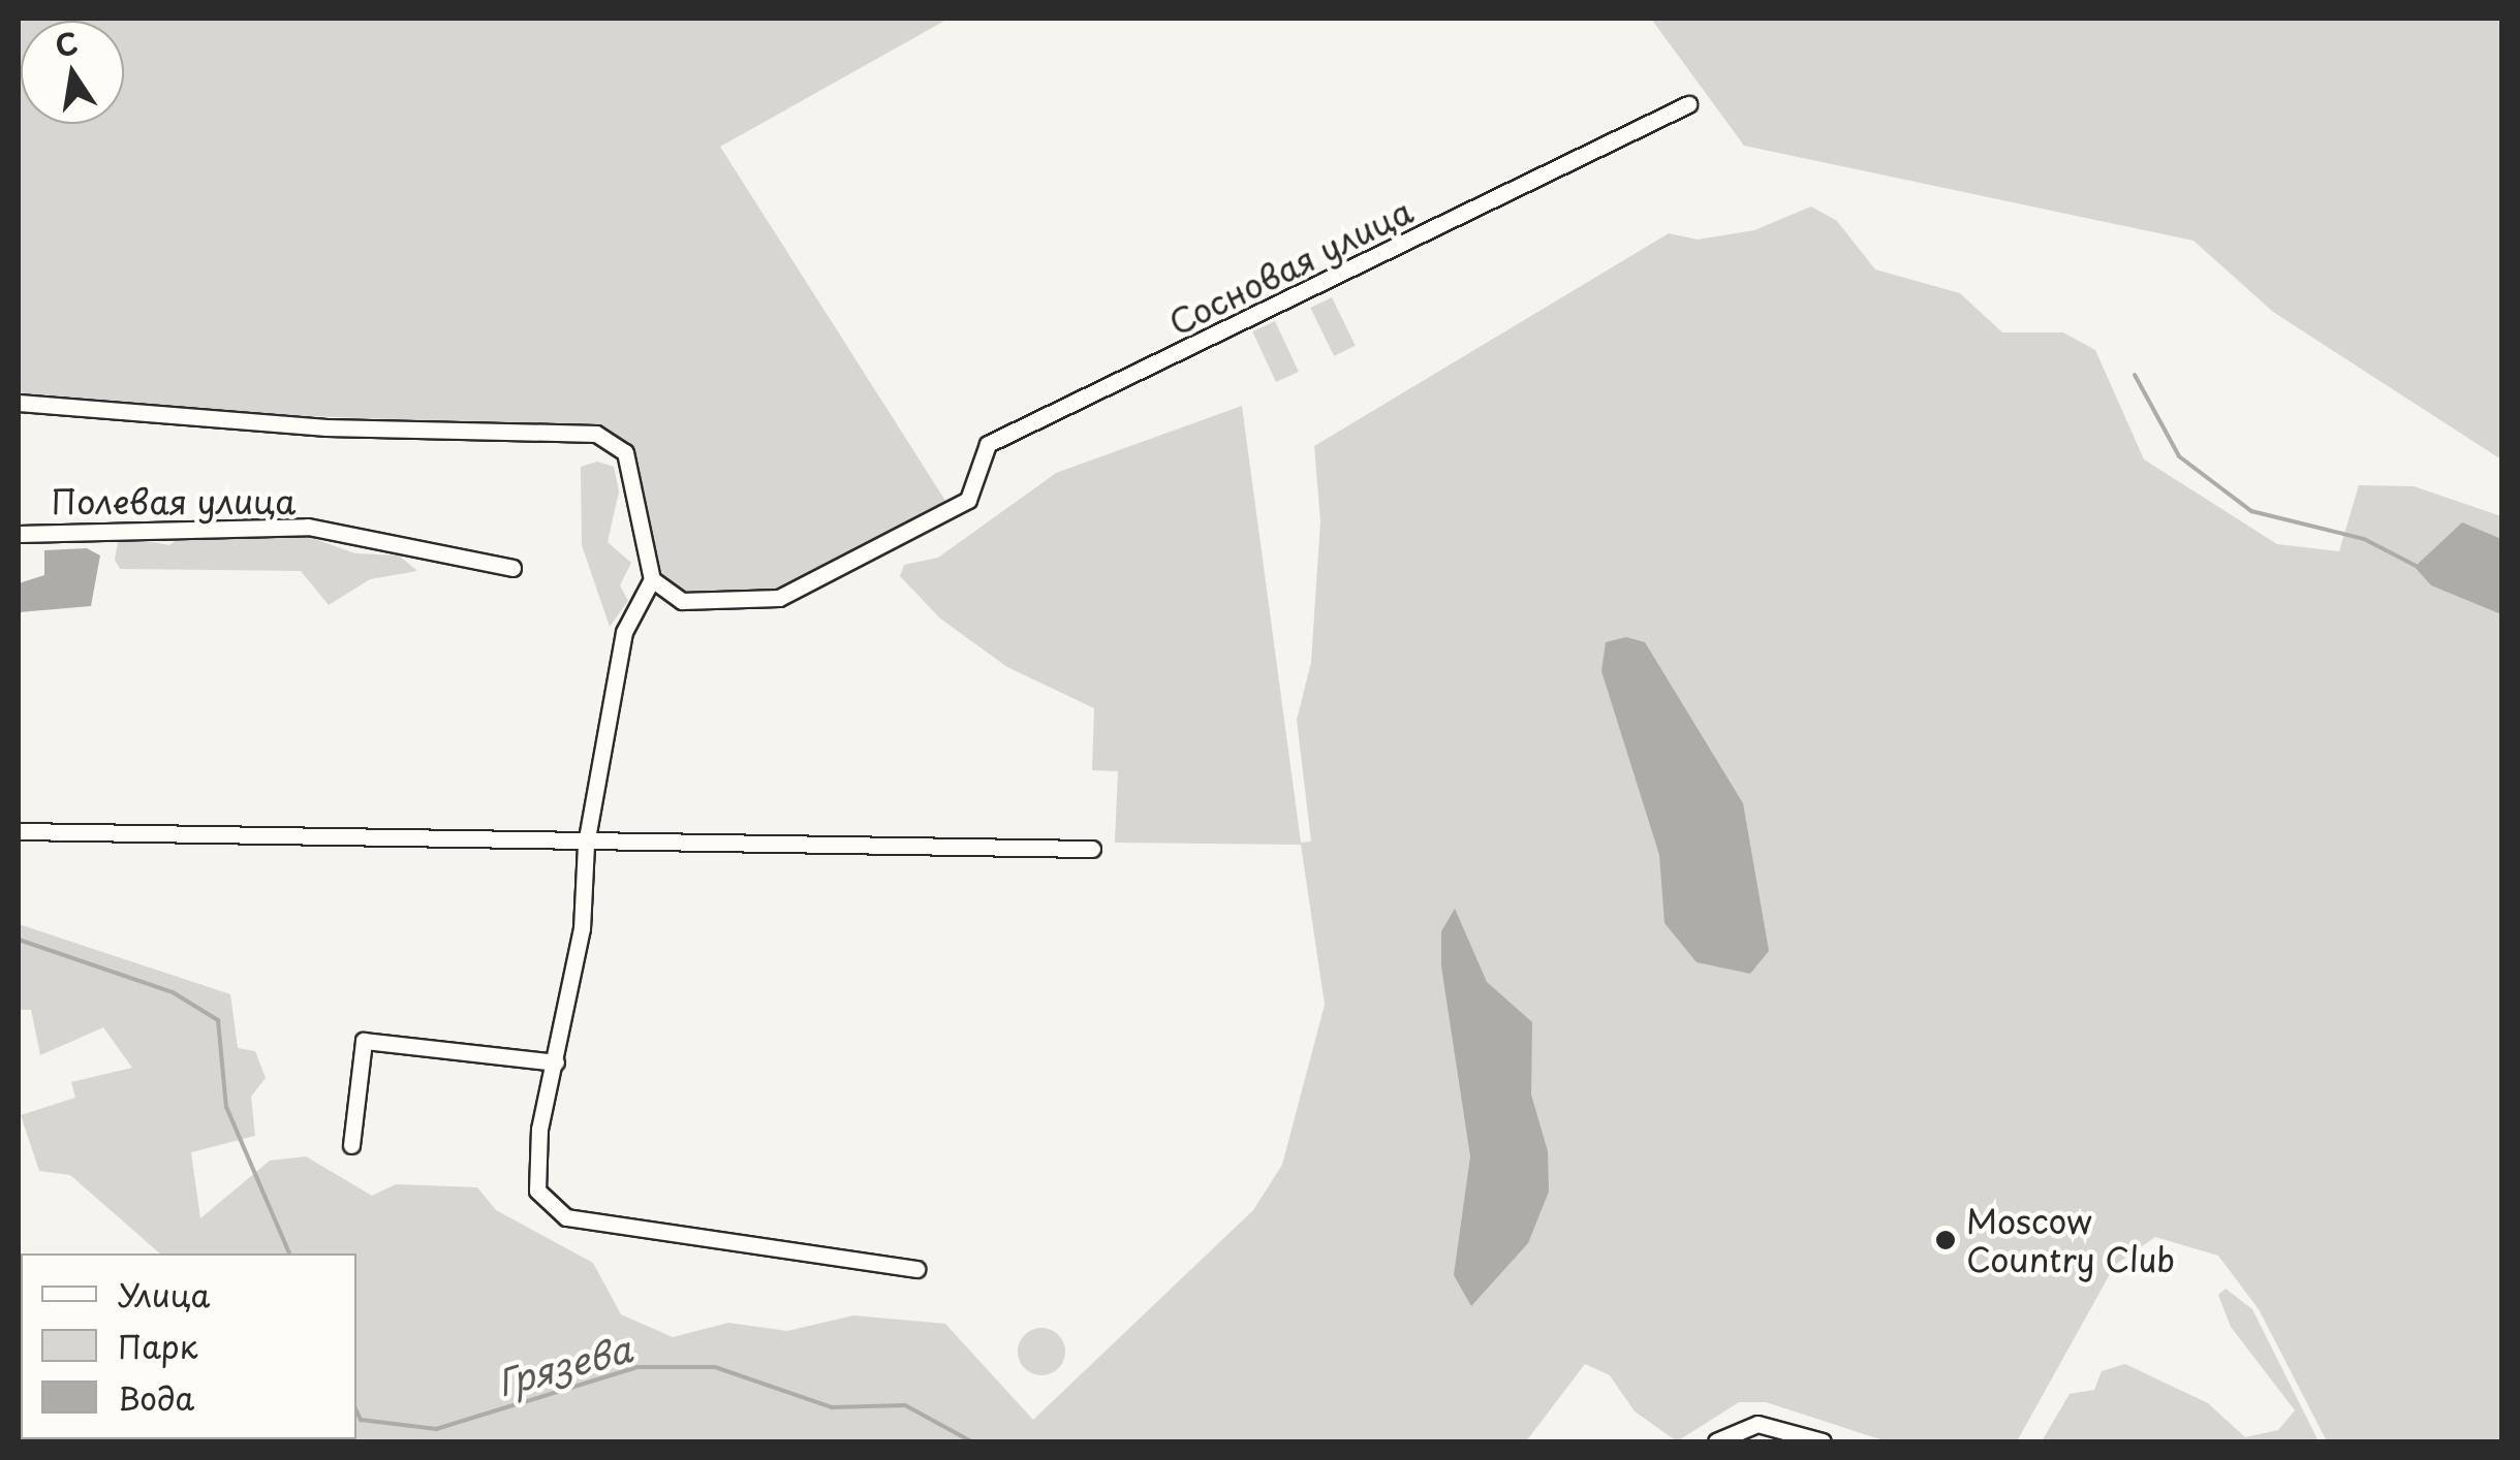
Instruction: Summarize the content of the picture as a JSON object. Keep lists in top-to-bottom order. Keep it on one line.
{"streets":{"street":["Сосновая улица","Полевая улица"]},"water":["Грязева"],"places":["Moscow Country Club"],"legend":["Улица","Парк","Вода"],"north":"top"}
